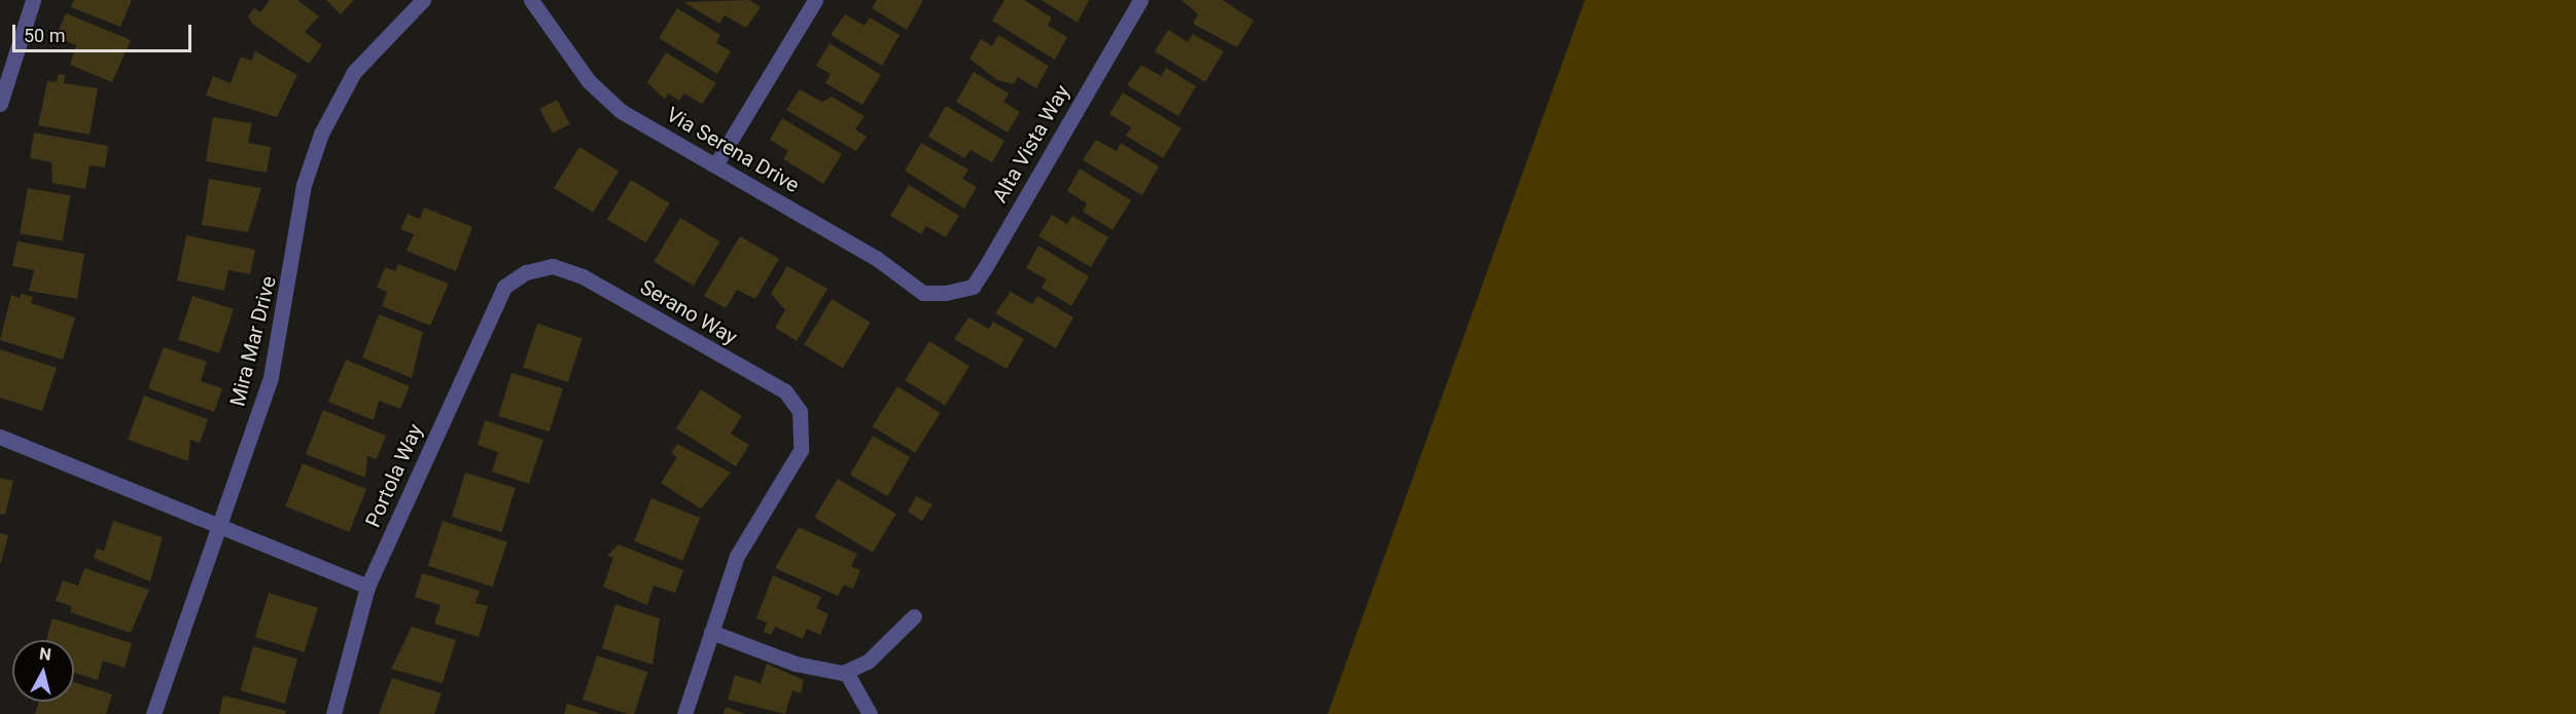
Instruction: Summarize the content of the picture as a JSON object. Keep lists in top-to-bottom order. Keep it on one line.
{"streets":{"street":["Alta Vista Way","Via Serena Drive","Serano Way","Mira Mar Drive","Portola Way"]},"crossings":[["Alta Vista Way","Via Serena Drive"],["Serano Way","Portola Way"]],"scale_bar":"50 m","north":"top"}
